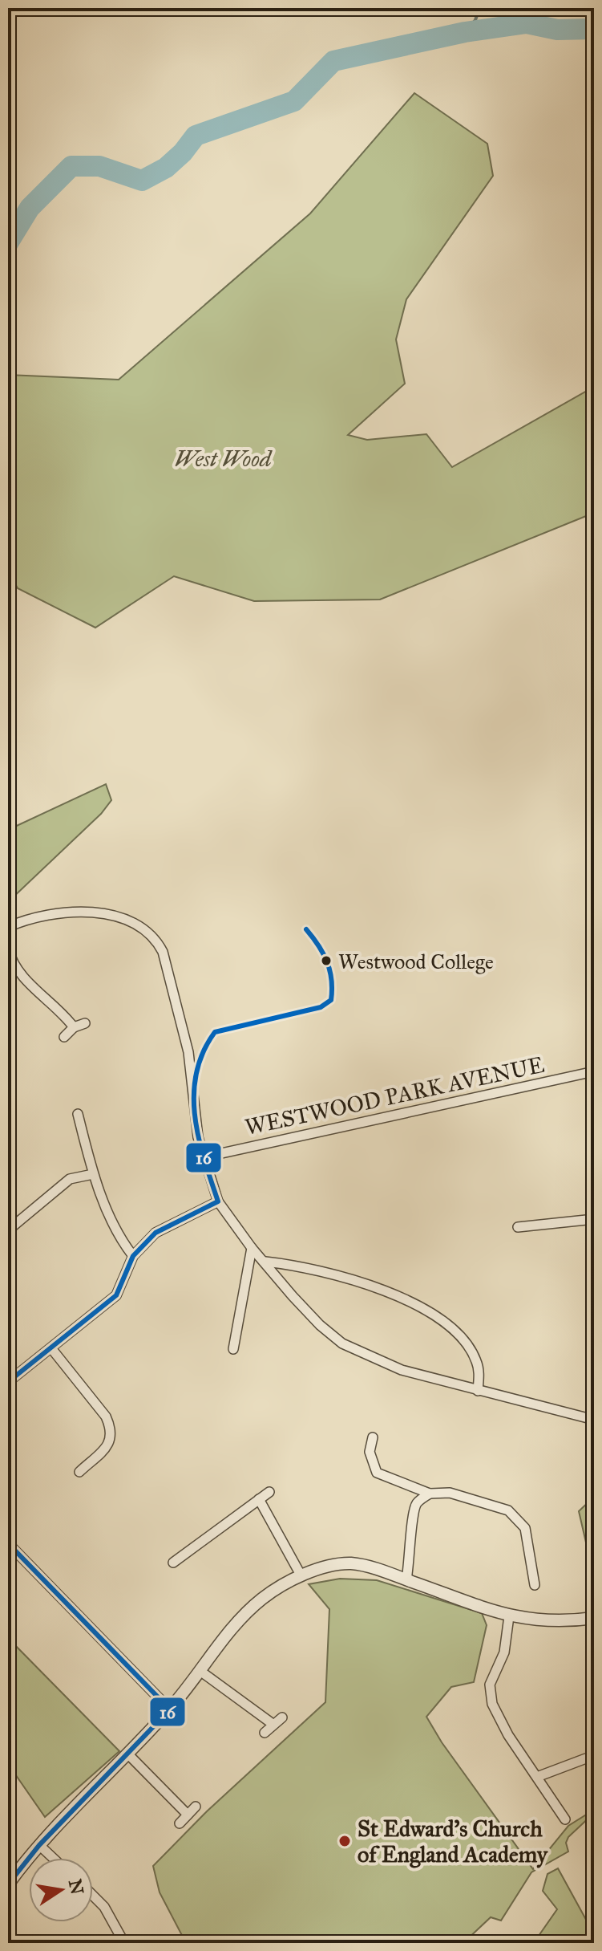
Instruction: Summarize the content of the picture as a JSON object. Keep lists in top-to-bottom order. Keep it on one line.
{"streets":{"street":["WESTWOOD PARK AVENUE"]},"parks":["West Wood"],"places":["Westwood College","St Edward's Church of England Academy"],"lines":["transit line 16"],"north":"right"}
